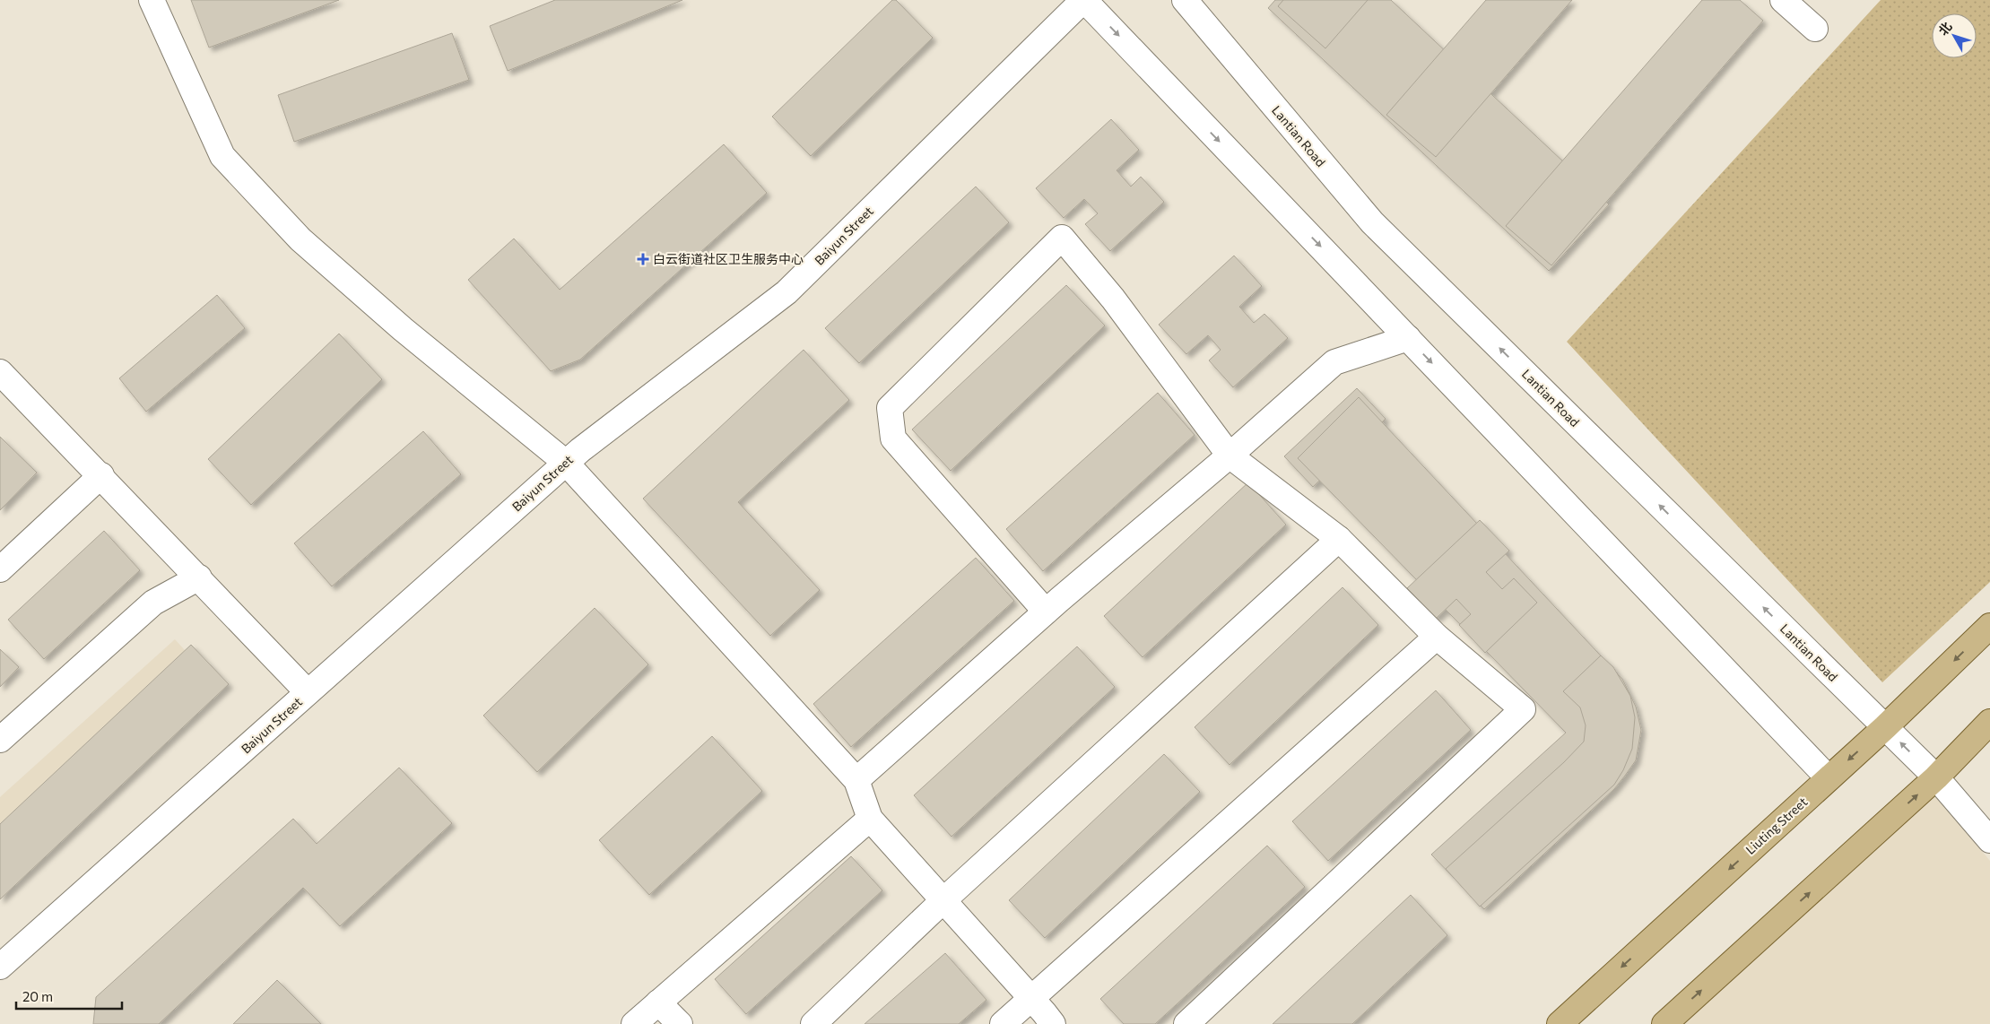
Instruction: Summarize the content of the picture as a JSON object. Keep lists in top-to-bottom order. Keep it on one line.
{"streets":{"main road":["Liuting Street"],"street":["Lantian Road","Baiyun Street"]},"crossings":[["Lantian Road","Liuting Street"]],"places":{"health":["白云街道社区卫生服务中心"]},"scale_bar":"20 m","north":"top left"}
